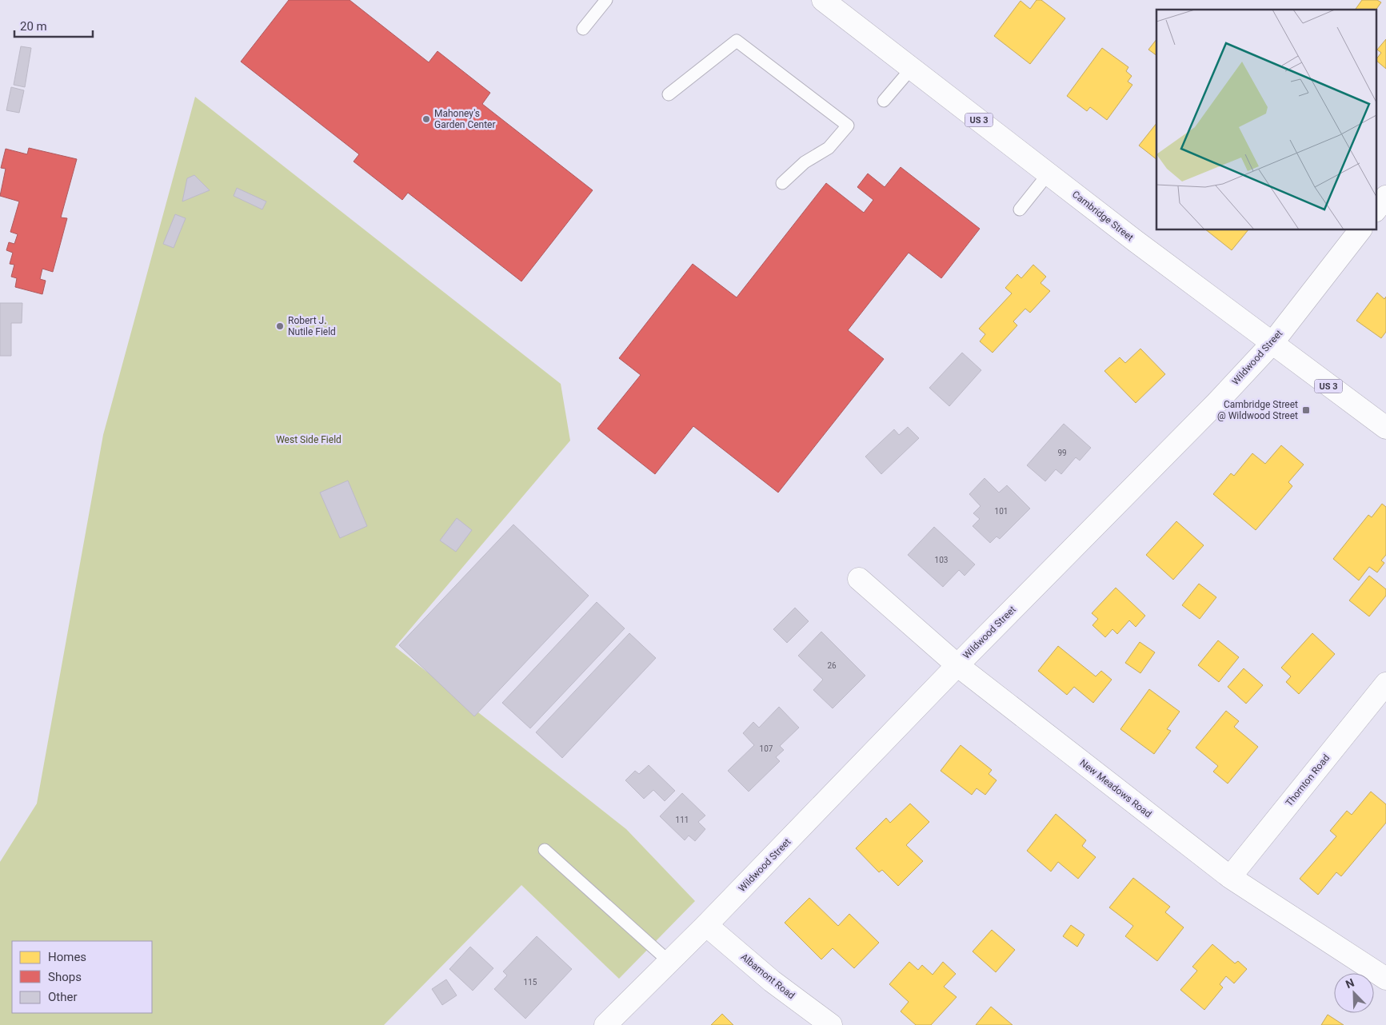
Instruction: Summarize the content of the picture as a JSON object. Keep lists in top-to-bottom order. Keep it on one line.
{"streets":{"main road":["US 3","Cambridge Street","Wildwood Street","Thornton Road","New Meadows Road","Albamont Road"]},"crossings":[["Cambridge Street","Wildwood Street"],["Wildwood Street","New Meadows Road"],["Wildwood Street","Albamont Road"],["Thornton Road","New Meadows Road"]],"parks":["West Side Field"],"places":{"other":["Mahoney's Garden Center","Robert J. Nutile Field"],"transit":["Cambridge Street @ Wildwood Street"]},"house_numbers":["99","101","103","26","107","111","115"],"legend":["Homes","Shops","Other"],"scale_bar":"20 m","north":"top left"}
